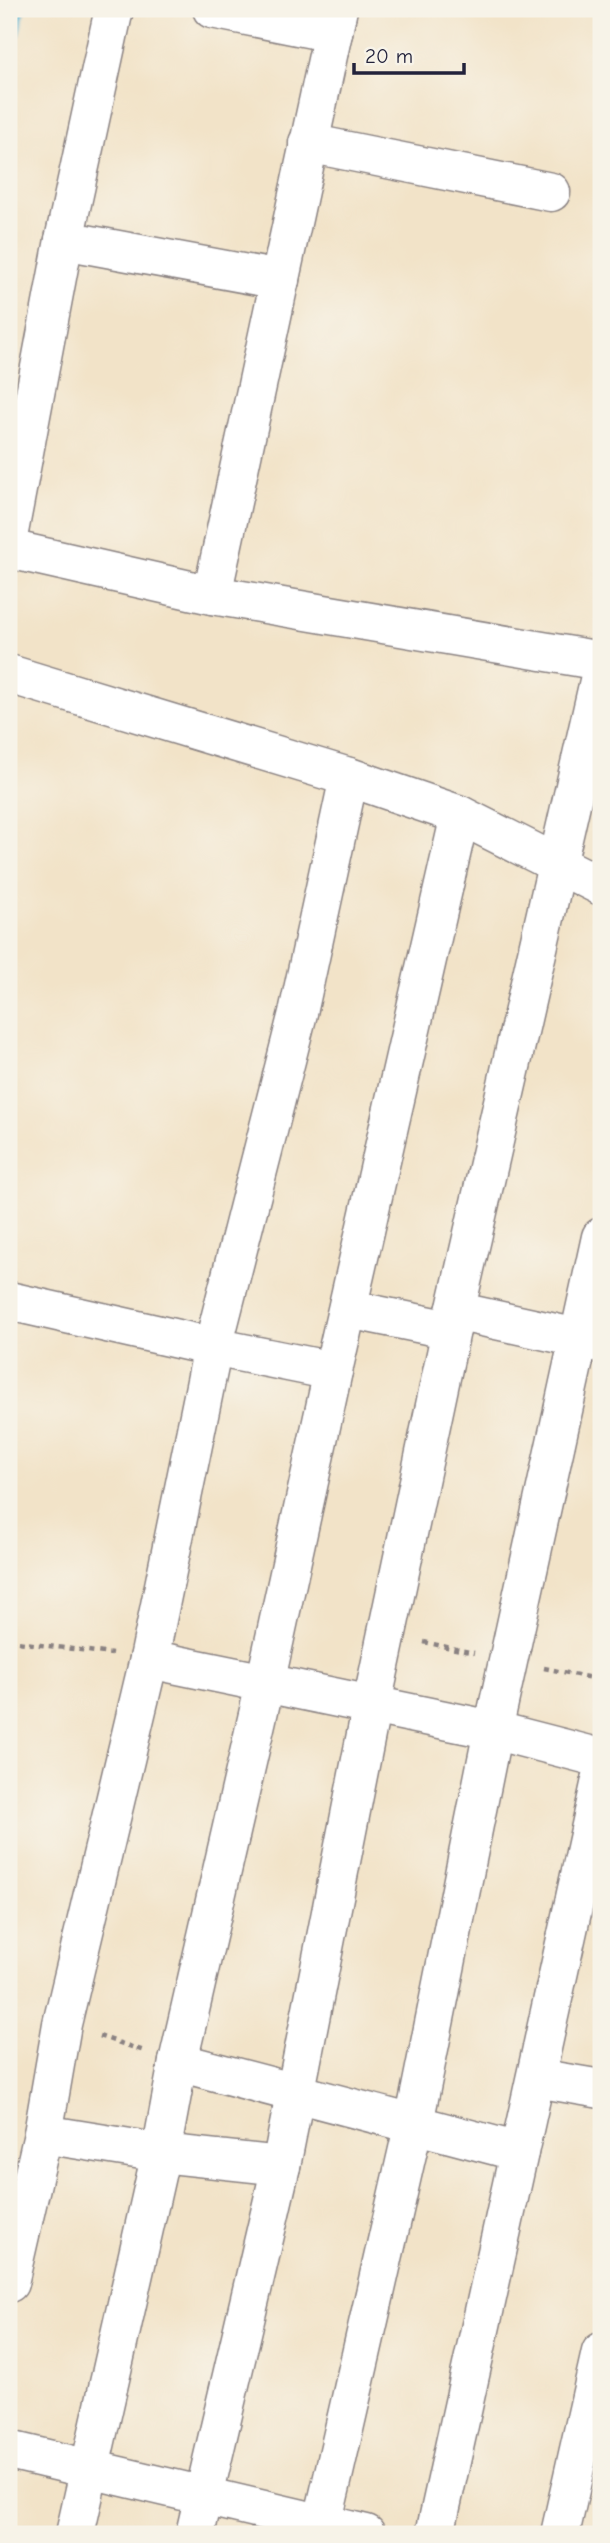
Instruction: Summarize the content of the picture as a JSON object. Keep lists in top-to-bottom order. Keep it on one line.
{"scale_bar":"20 m"}
